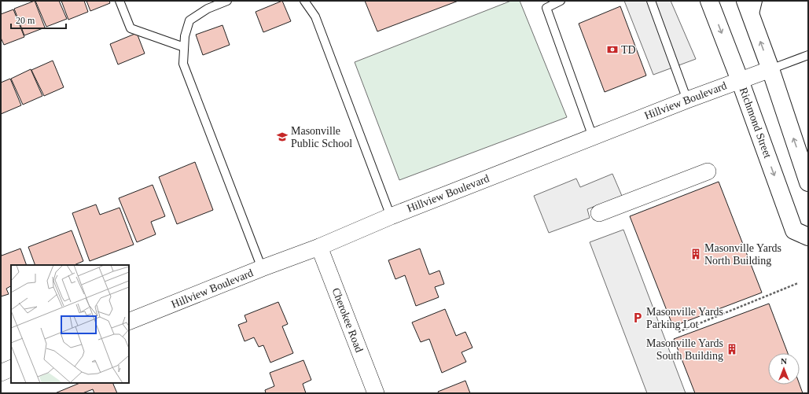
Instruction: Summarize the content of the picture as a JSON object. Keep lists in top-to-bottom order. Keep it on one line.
{"streets":{"main road":["Richmond Street"],"street":["Hillview Boulevard","Cherokee Road"]},"crossings":[["Hillview Boulevard","Richmond Street"],["Hillview Boulevard","Cherokee Road"]],"places":{"bank":["TD"],"school or university":["Masonville Public School"],"building":["Masonville Yards North Building","Masonville Yards South Building"],"parking":["Masonville Yards Parking Lot"]},"scale_bar":"20 m","north":"top"}
